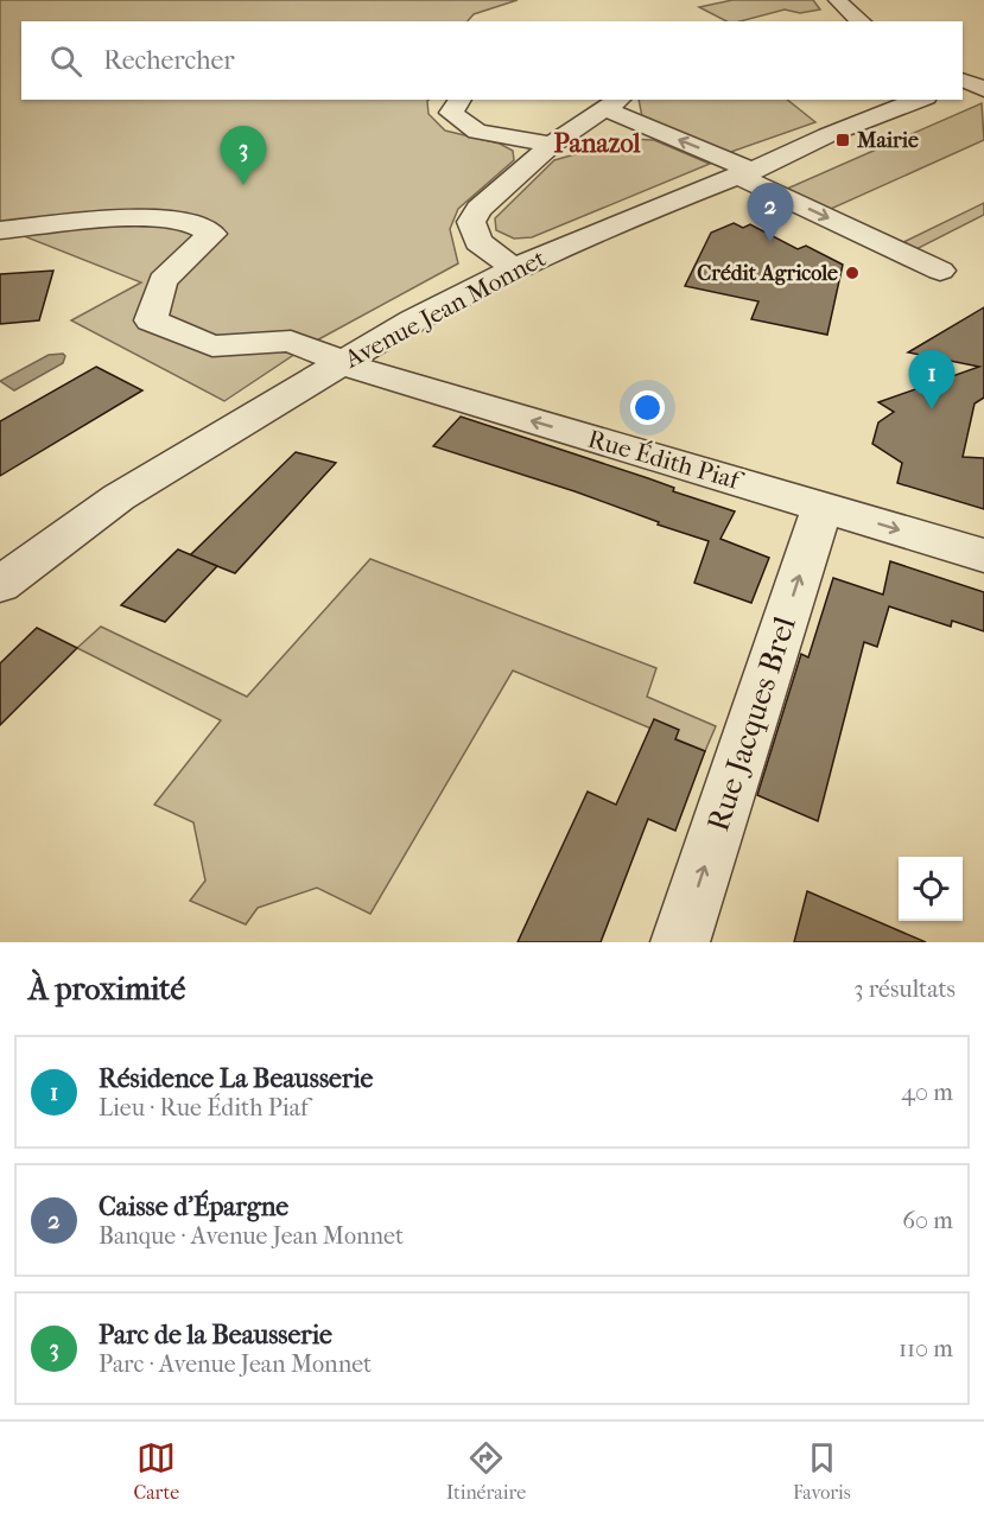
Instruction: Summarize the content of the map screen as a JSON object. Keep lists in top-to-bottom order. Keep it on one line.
{"streets":{"street":["Avenue Jean Monnet","Rue Édith Piaf","Rue Jacques Brel"]},"crossings":[["Avenue Jean Monnet","Rue Édith Piaf"],["Rue Édith Piaf","Rue Jacques Brel"]],"one_way":["Rue Jacques Brel"],"districts":["Panazol"],"places":{"transit":["Mairie"],"other":["Crédit Agricole"]},"page":{"search":"Rechercher","pins":["3","2","1"],"heading":["À proximité","3 résultats"],"list":[{"mark":"1","name":"Résidence La Beausserie","note":"Lieu · Rue Édith Piaf","value":"40 m"},{"mark":"2","name":"Caisse d'Épargne","note":"Banque · Avenue Jean Monnet","value":"60 m"},{"mark":"3","name":"Parc de la Beausserie","note":"Parc · Avenue Jean Monnet","value":"110 m"}],"nav":["Carte","Itinéraire","Favoris"]}}
